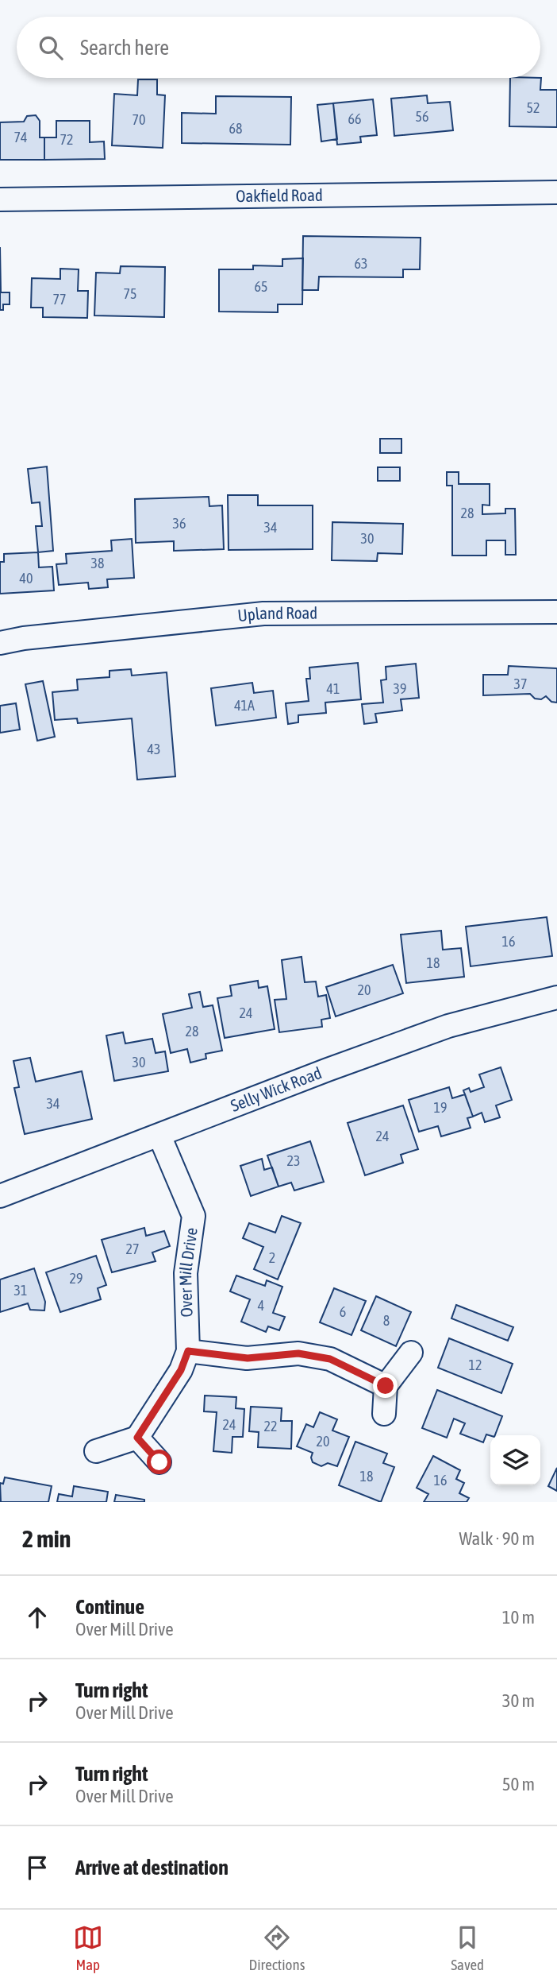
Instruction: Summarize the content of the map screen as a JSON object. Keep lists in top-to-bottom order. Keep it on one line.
{"streets":{"street":["Oakfield Road","Upland Road","Selly Wick Road","Over Mill Drive"]},"crossings":[["Selly Wick Road","Over Mill Drive"]],"house_numbers":["52","56","66","70","68","74","72","63","65","75","77","28","36","34","30","38","40","37","41","39","41A","43","16","18","20","24","28","30","34","19","24","23","27","2","29","31","4","6","8","12","24","22","20","18","16"],"page":{"search":"Search here","heading":["2 min","Walk · 90 m"],"list":[["Continue","Over Mill Drive","10 m"],["Turn right","Over Mill Drive","30 m"],["Turn right","Over Mill Drive","50 m"],"Arrive at destination"],"nav":["Map","Directions","Saved"]}}
